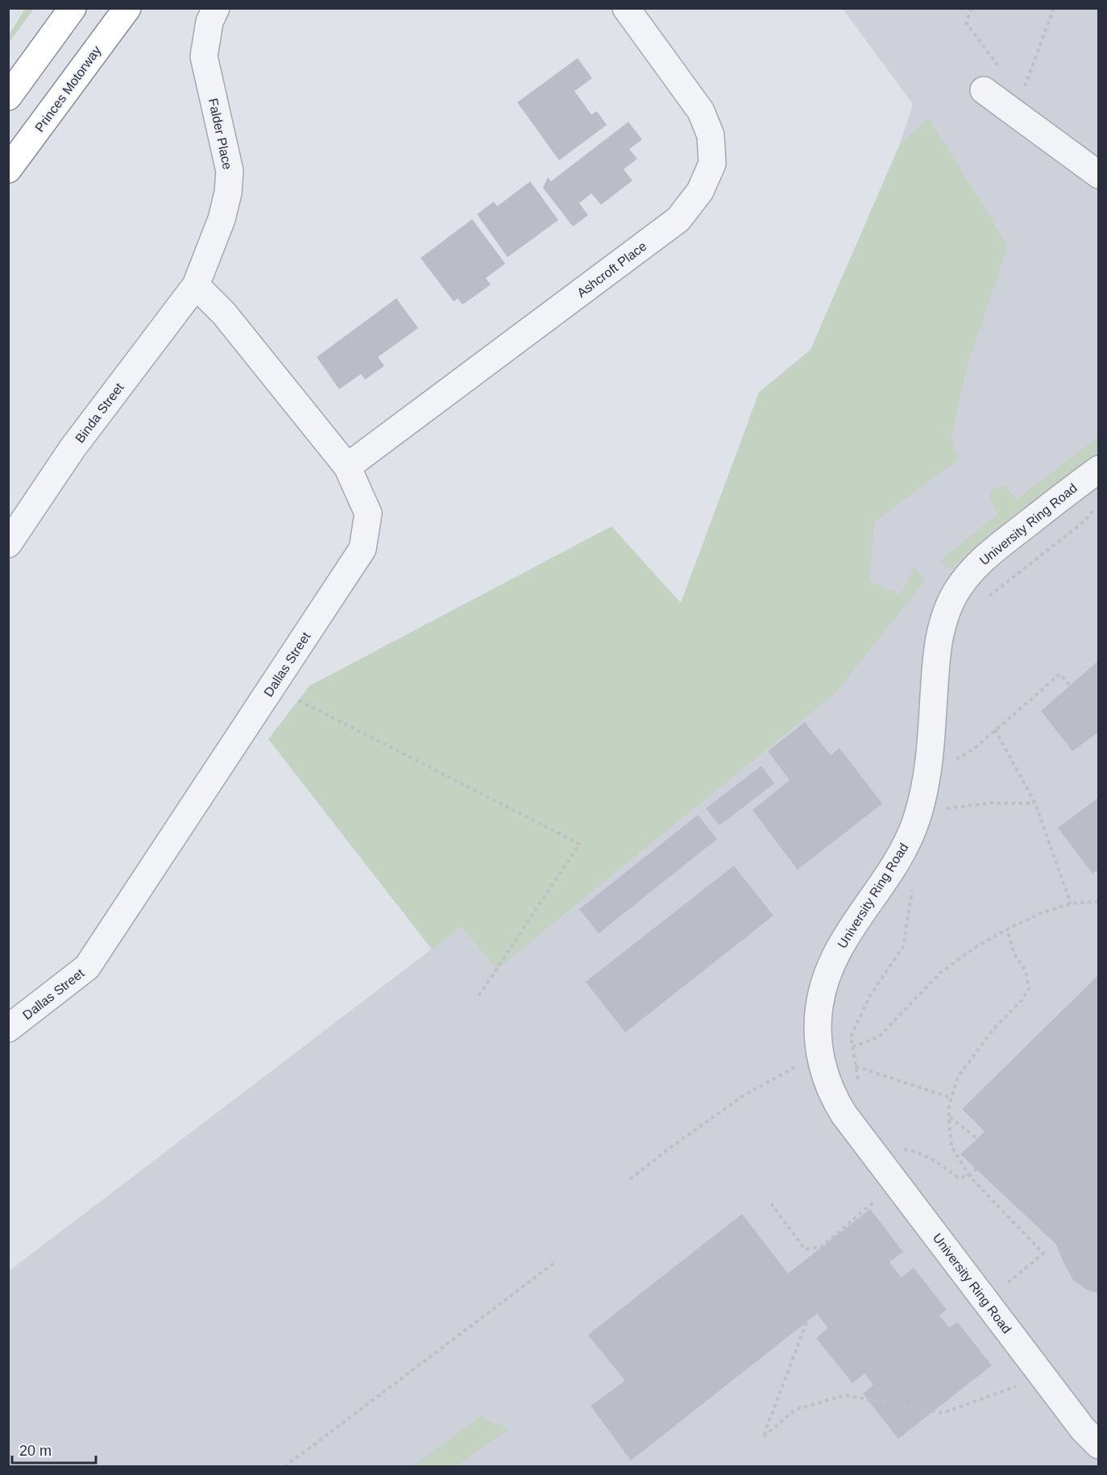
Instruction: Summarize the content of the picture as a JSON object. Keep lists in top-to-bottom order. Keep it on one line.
{"streets":{"highway":["Princes Motorway"],"street":["Falder Place","Ashcroft Place","Binda Street","University Ring Road","Dallas Street"]},"crossings":[["Falder Place","Binda Street"],["Falder Place","Dallas Street"],["Ashcroft Place","Dallas Street"],["Binda Street","Dallas Street"]],"scale_bar":"20 m"}
